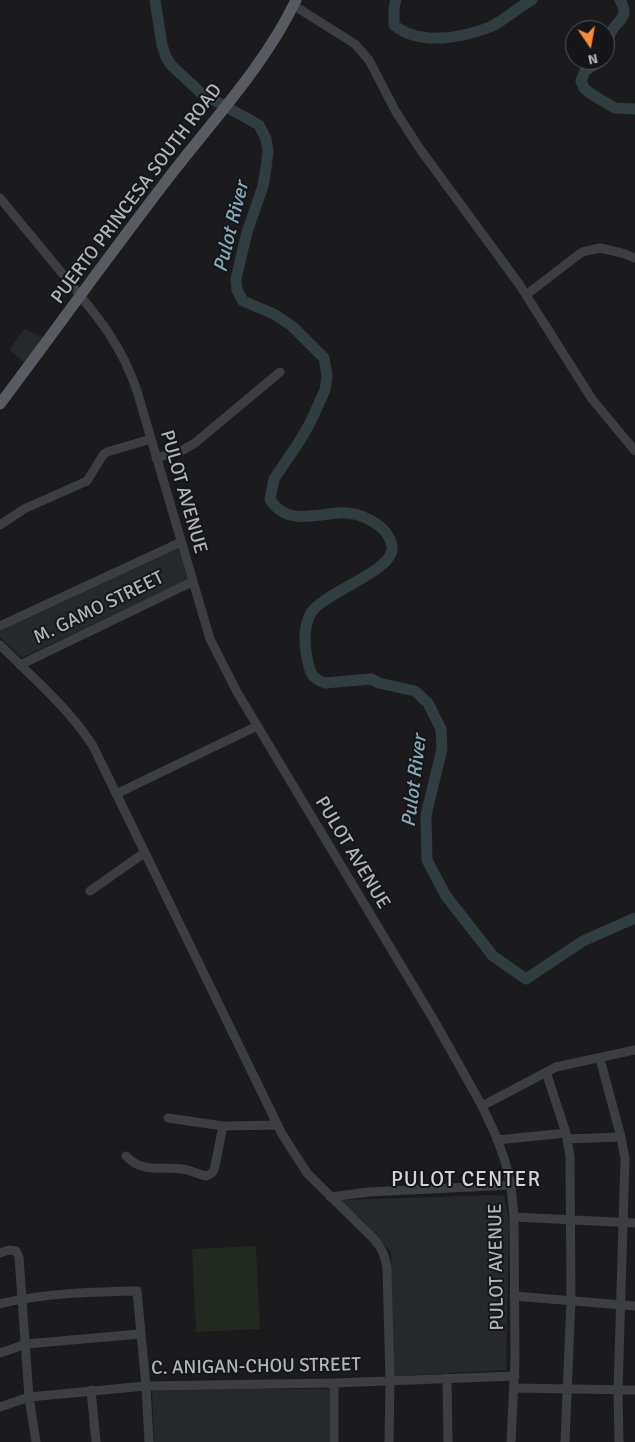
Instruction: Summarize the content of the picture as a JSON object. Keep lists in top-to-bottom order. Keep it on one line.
{"streets":{"main road":["PUERTO PRINCESA SOUTH ROAD"],"street":["PULOT AVENUE","M. GAMO STREET","C. ANIGAN-CHOU STREET"]},"crossings":[["PUERTO PRINCESA SOUTH ROAD","PULOT AVENUE"],["PULOT AVENUE","M. GAMO STREET"],["PULOT AVENUE","C. ANIGAN-CHOU STREET"]],"districts":["PULOT CENTER"],"water":["Pulot River"],"north":"bottom"}
